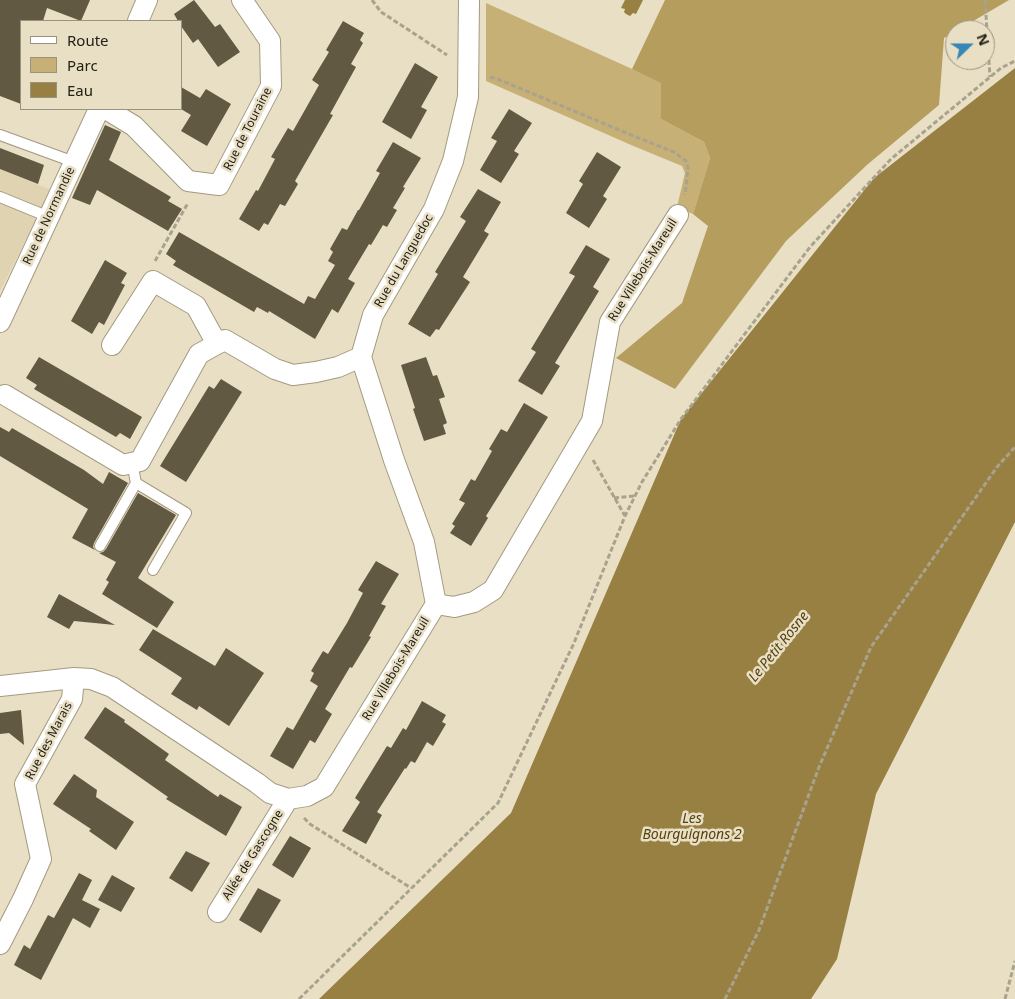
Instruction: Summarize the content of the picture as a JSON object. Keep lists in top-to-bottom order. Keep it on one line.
{"streets":{"street":["Rue de Touraine","Rue de Normandie","Rue du Languedoc","Rue Villebois-Mareuil","Rue des Marais","Allée de Gascogne"]},"crossings":[["Rue Villebois-Mareuil","Allée de Gascogne"]],"water":["Le Petit Rosne","Les Bourguignons 2"],"legend":["Route","Parc","Eau"],"north":"right"}
